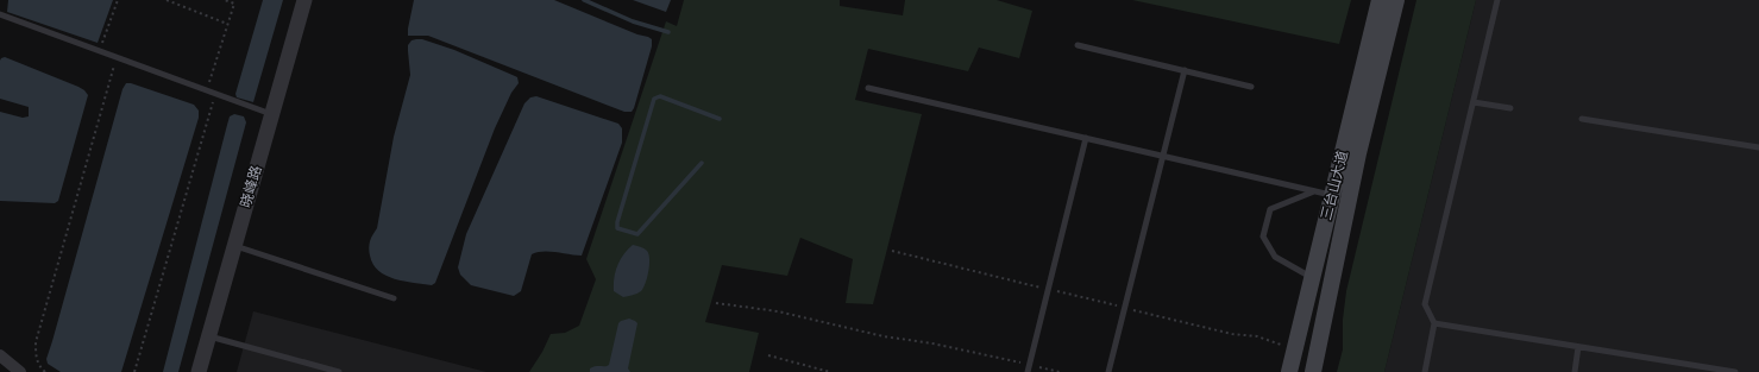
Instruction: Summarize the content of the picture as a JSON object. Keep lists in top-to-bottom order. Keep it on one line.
{"streets":{"main road":["三台山大道"],"street":["晓峰路"]}}
